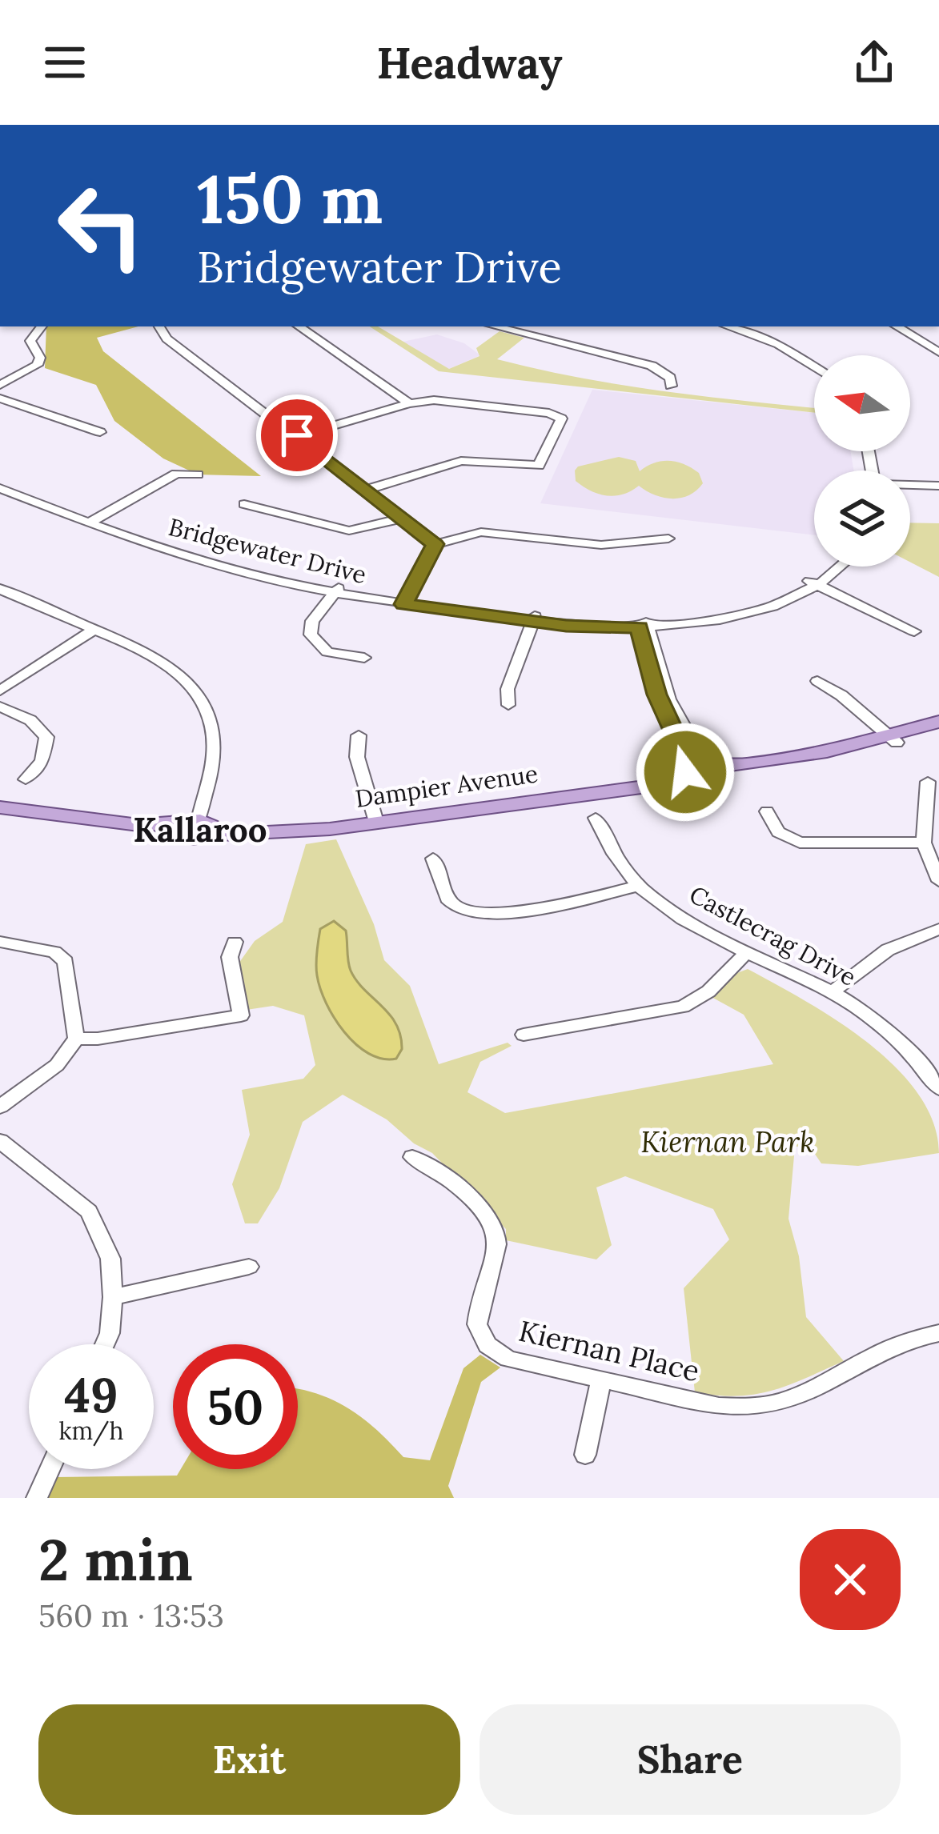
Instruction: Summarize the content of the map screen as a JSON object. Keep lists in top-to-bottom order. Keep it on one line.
{"streets":{"main road":["Dampier Avenue"],"street":["Bridgewater Drive","Castlecrag Drive","Kiernan Place"]},"districts":["Kallaroo"],"parks":["Kiernan Park"],"north":"left","page":{"header":"Headway","turn":["150 m","Bridgewater Drive"],"speed":"49 km/h","limit":"50","heading":["2 min","560 m · 13:53"],"buttons":["Exit","Share"]}}
